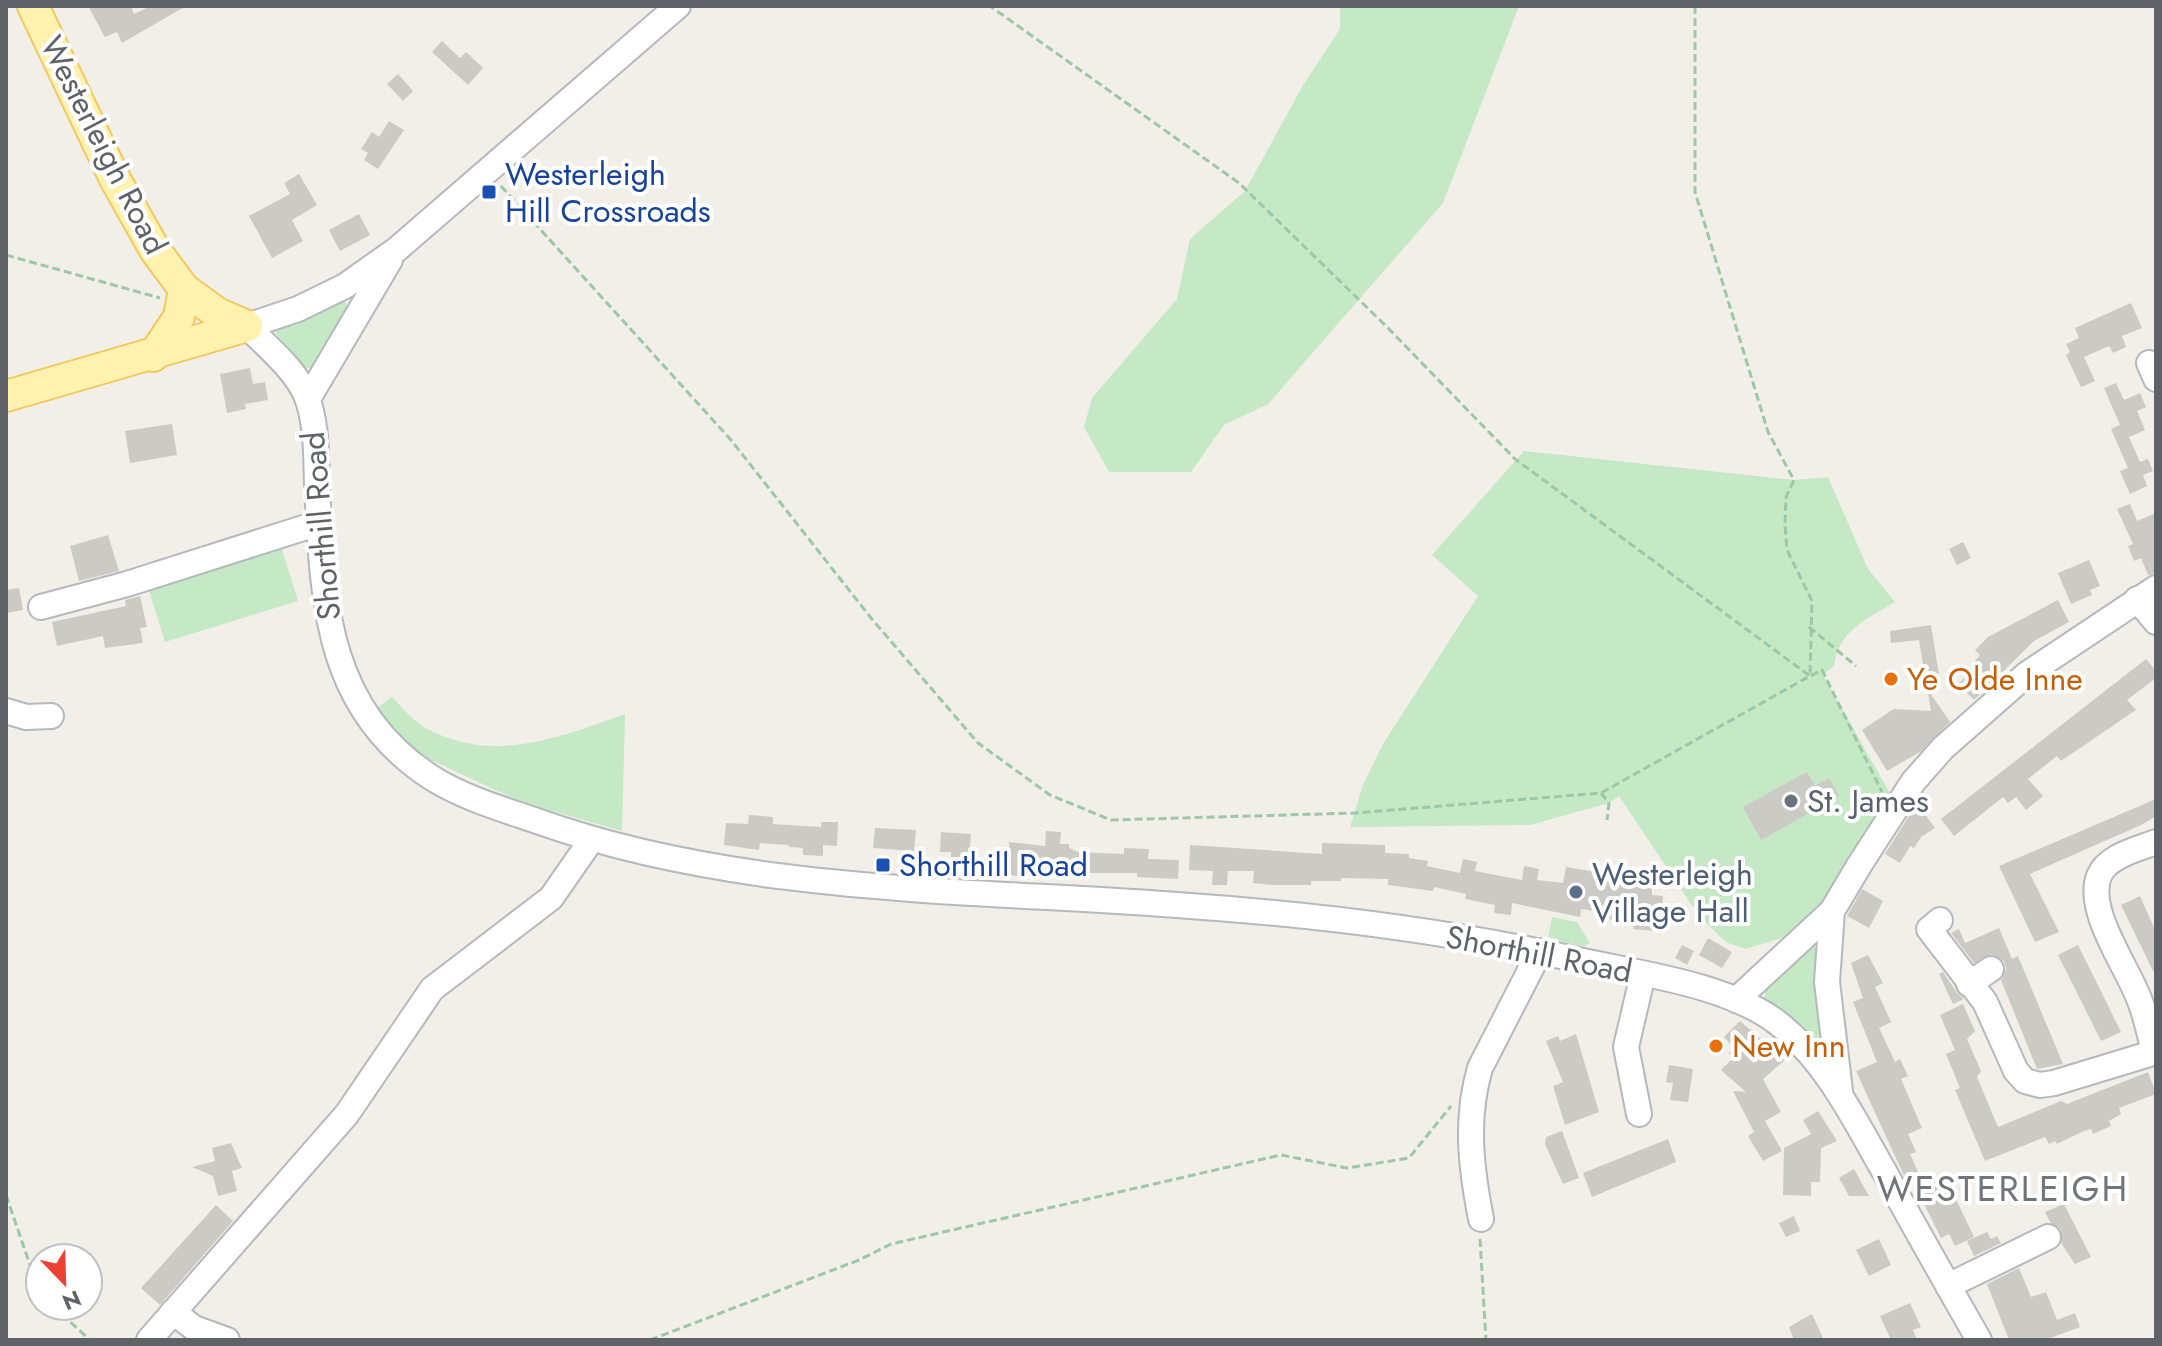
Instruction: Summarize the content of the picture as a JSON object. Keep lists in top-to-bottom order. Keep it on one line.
{"streets":{"main road":["Westerleigh Road"],"street":["Shorthill Road"]},"crossings":[["Westerleigh Road","Shorthill Road"]],"districts":["WESTERLEIGH"],"places":{"transit":["Westerleigh Hill Crossroads","Shorthill Road"],"other":["Ye Olde Inne","St. James","Westerleigh Village Hall","New Inn"]},"north":"bottom right"}
